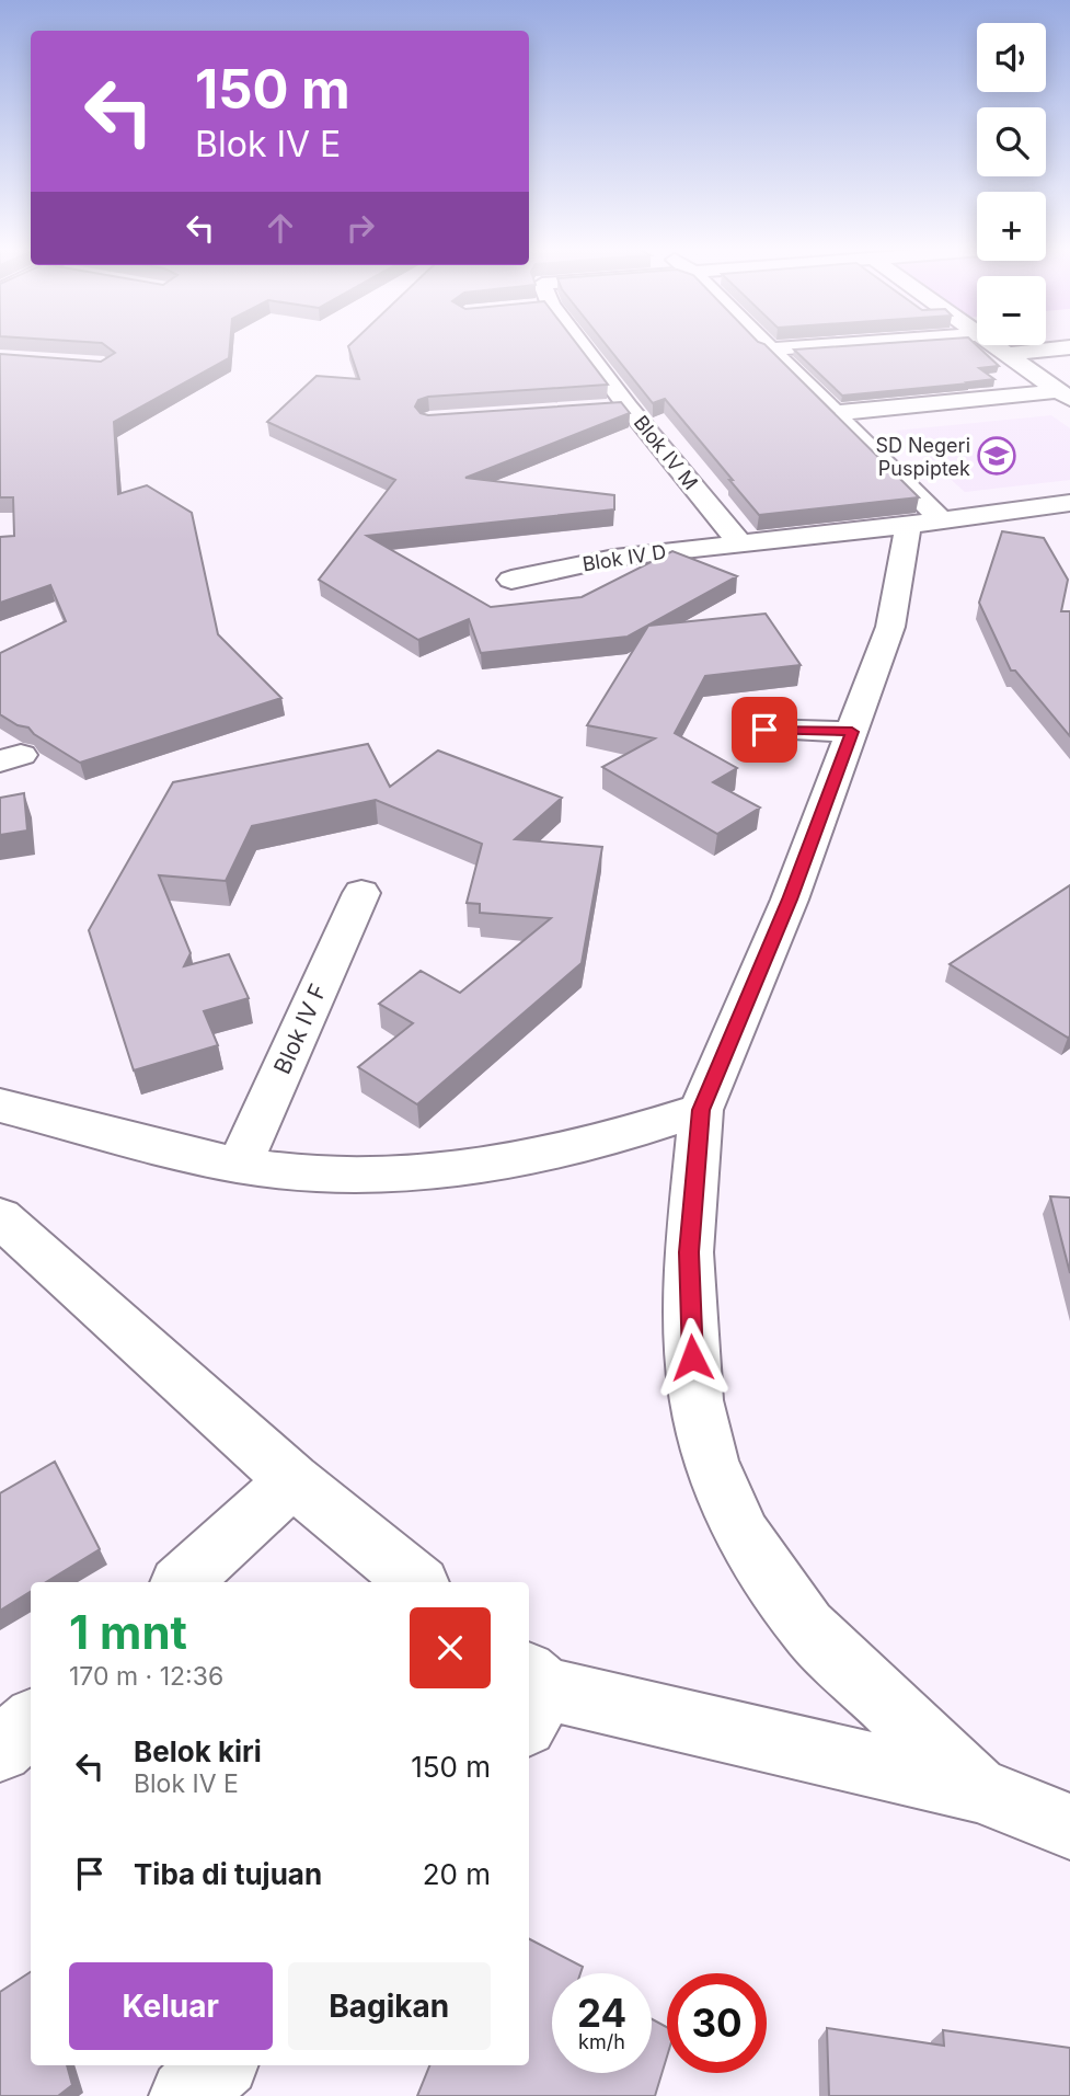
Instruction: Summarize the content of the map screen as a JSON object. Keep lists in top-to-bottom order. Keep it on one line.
{"streets":{"street":["Blok IV M","Blok IV D","Blok IV F"]},"crossings":[["Blok IV M","Blok IV D"]],"places":{"school or university":["SD Negeri Puspiptek"]},"page":{"map_buttons":["+","−"],"turn":["150 m","Blok IV E"],"heading":["1 mnt","170 m · 12:36"],"list":[{"name":"Belok kiri","note":"Blok IV E","value":"150 m"},{"name":"Tiba di tujuan","value":"20 m"}],"buttons":["Keluar","Bagikan"],"speed":"24 km/h","limit":"30"}}
